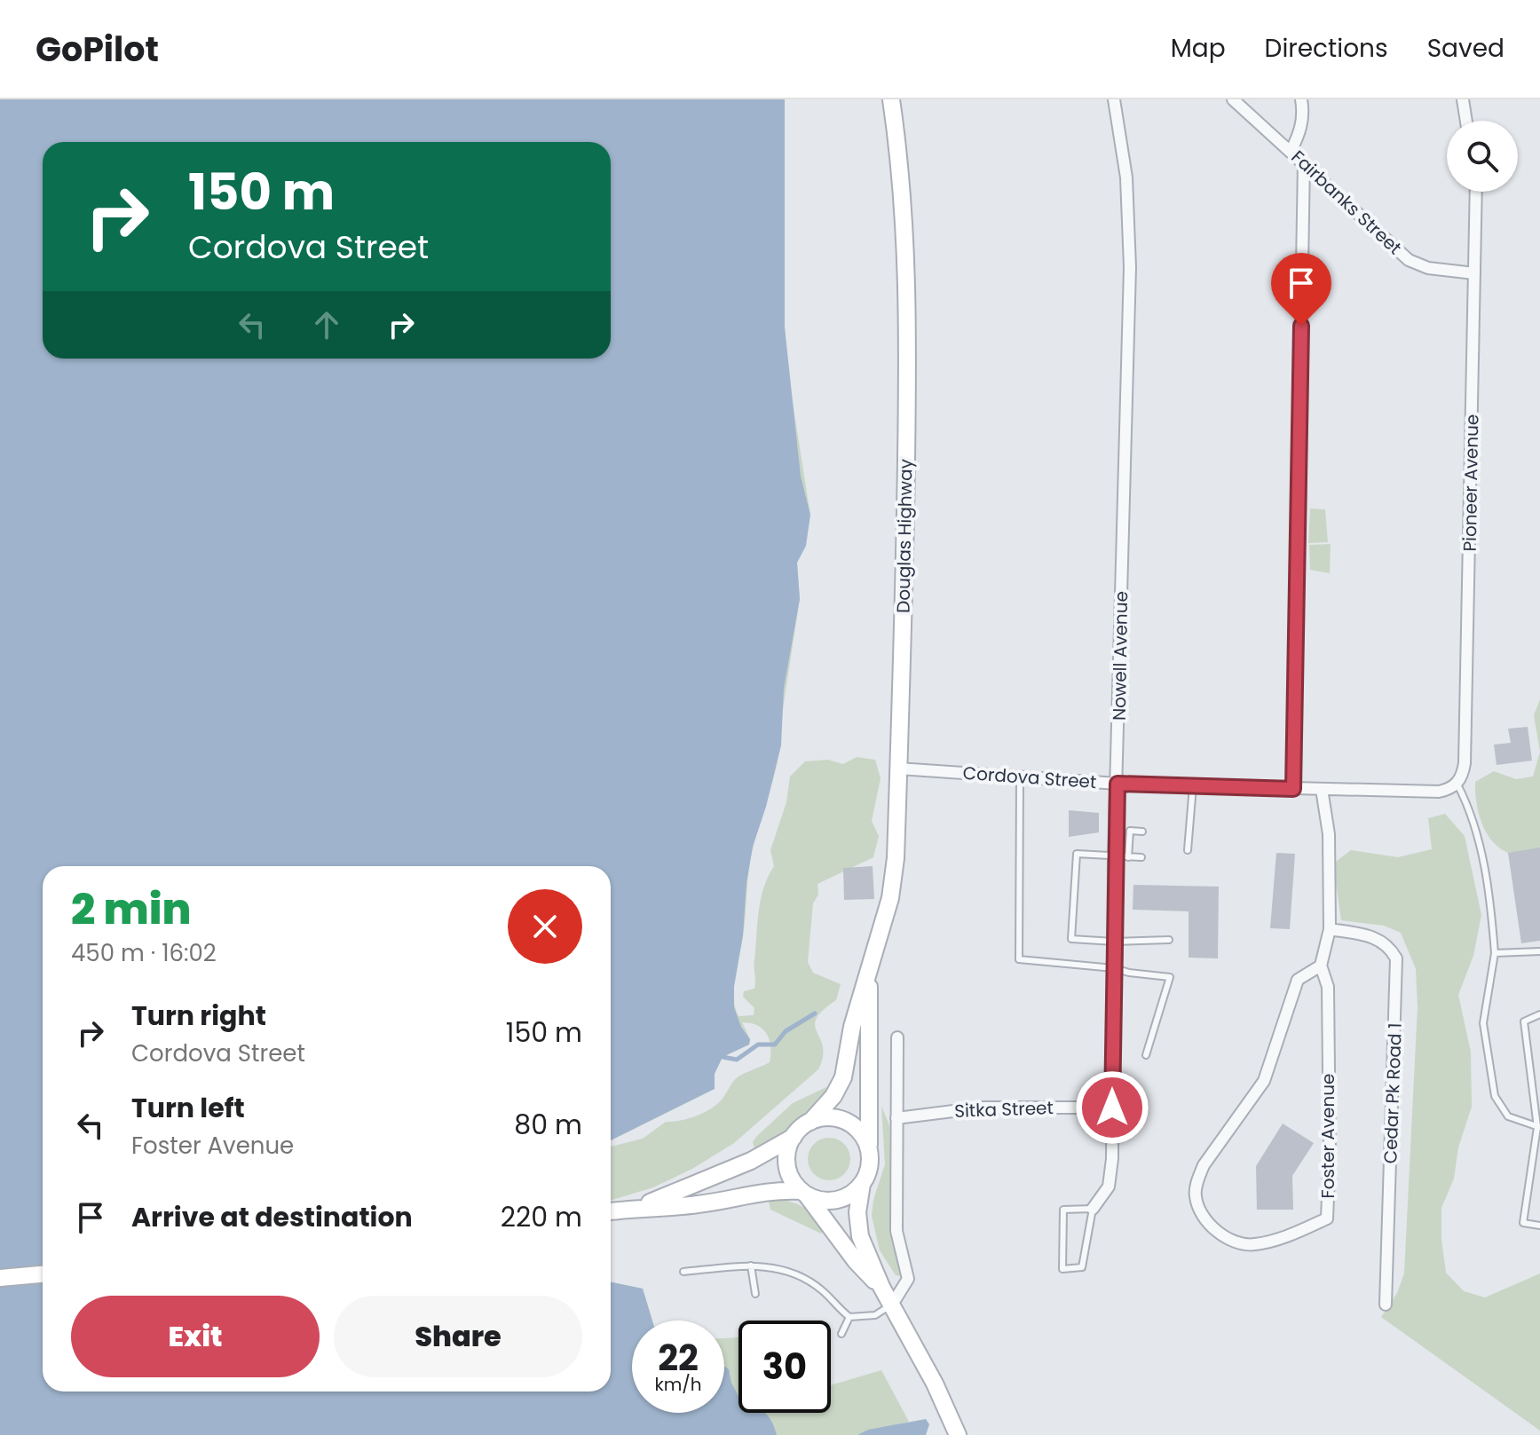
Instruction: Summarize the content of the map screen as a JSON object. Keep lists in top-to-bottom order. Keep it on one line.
{"streets":{"main road":["Douglas Highway"],"street":["Fairbanks Street","Pioneer Avenue","Nowell Avenue","Cordova Street","Cedar Pk Road 1","Sitka Street","Foster Avenue"]},"crossings":[["Fairbanks Street","Pioneer Avenue"],["Pioneer Avenue","Cordova Street"],["Douglas Highway","Cordova Street"],["Nowell Avenue","Cordova Street"],["Nowell Avenue","Sitka Street"],["Cordova Street","Foster Avenue"],["Cedar Pk Road 1","Foster Avenue"]],"page":{"header":"GoPilot","nav":["Map","Directions","Saved"],"turn":["150 m","Cordova Street"],"heading":["2 min","450 m · 16:02"],"list":[{"name":"Turn right","note":"Cordova Street","value":"150 m"},{"name":"Turn left","note":"Foster Avenue","value":"80 m"},{"name":"Arrive at destination","value":"220 m"}],"buttons":["Exit","Share"],"speed":"22 km/h","limit":"30"}}
